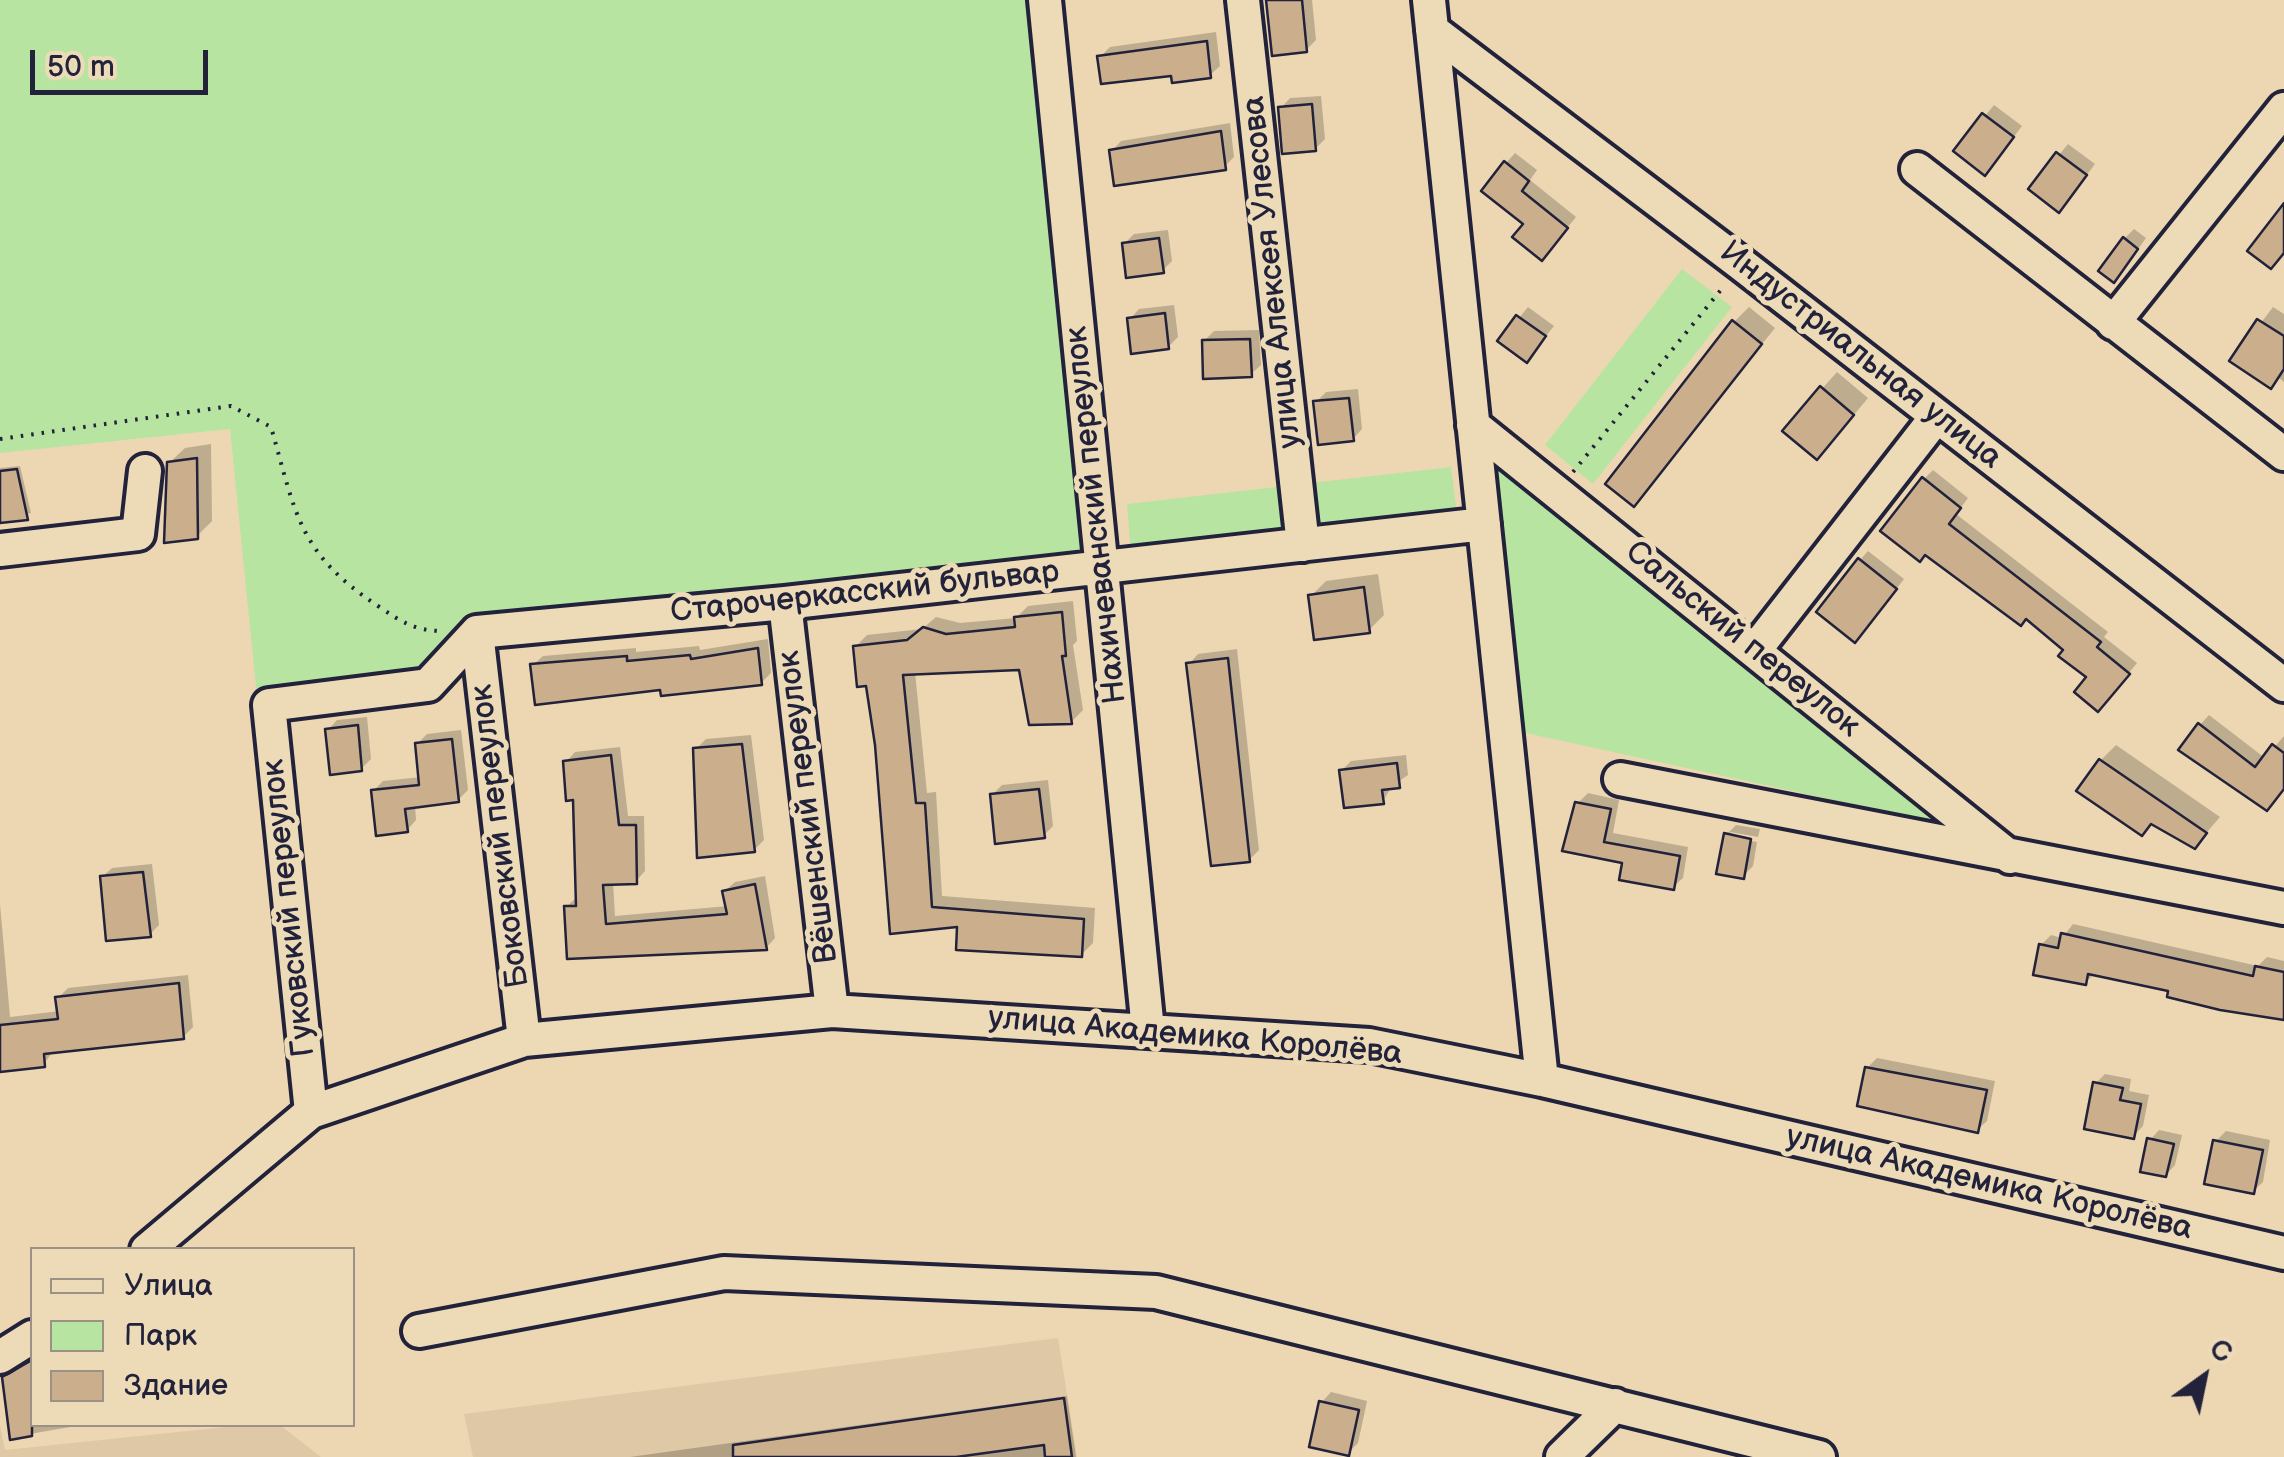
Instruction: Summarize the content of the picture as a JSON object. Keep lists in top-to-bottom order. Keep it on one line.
{"streets":{"street":["улица Алексея Улесова","Индустриальная улица","Нахичеванский переулок","Старочеркасский бульвар","Сальский переулок","Вёшенский переулок","Боковский переулок","Гуковский переулок","улица Академика Королёва"]},"crossings":[["улица Алексея Улесова","Старочеркасский бульвар"],["Индустриальная улица","Старочеркасский бульвар"],["Индустриальная улица","Сальский переулок"],["Индустриальная улица","улица Академика Королёва"],["Нахичеванский переулок","Старочеркасский бульвар"],["Нахичеванский переулок","улица Академика Королёва"],["Старочеркасский бульвар","Вёшенский переулок"],["Старочеркасский бульвар","Боковский переулок"],["Старочеркасский бульвар","Гуковский переулок"],["Вёшенский переулок","улица Академика Королёва"],["Боковский переулок","Гуковский переулок"],["Боковский переулок","улица Академика Королёва"],["Гуковский переулок","улица Академика Королёва"]],"legend":["Улица","Парк","Здание"],"scale_bar":"50 m","north":"top right"}
